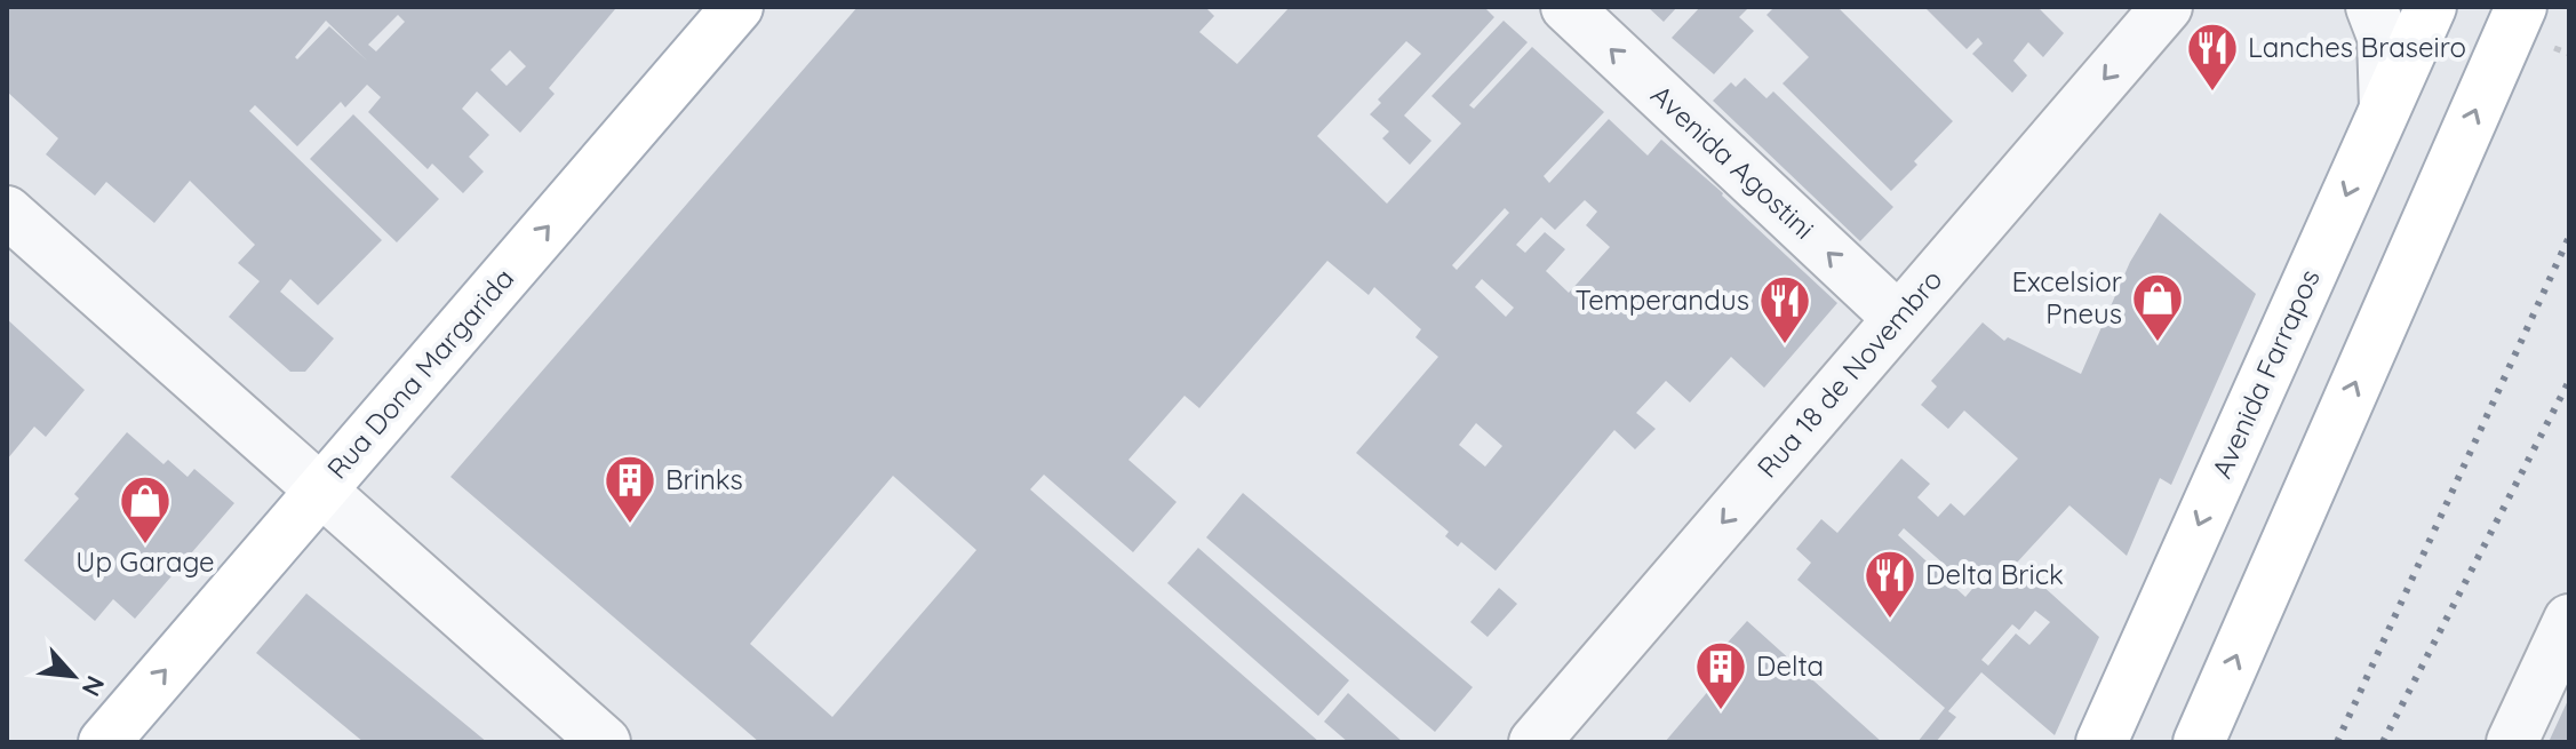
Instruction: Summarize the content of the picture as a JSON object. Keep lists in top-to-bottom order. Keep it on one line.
{"streets":{"main road":["Rua Dona Margarida","Avenida Farrapos"],"street":["Avenida Agostini","Rua 18 de Novembro"]},"crossings":[["Avenida Agostini","Rua 18 de Novembro"]],"one_way":["Avenida Agostini","Rua Dona Margarida","Rua 18 de Novembro"],"places":{"restaurant":["Lanches Braseiro","Temperandus","Delta Brick"],"shop":["Excelsior Pneus","Up Garage"],"building":["Brinks","Delta"]},"north":"bottom right"}
